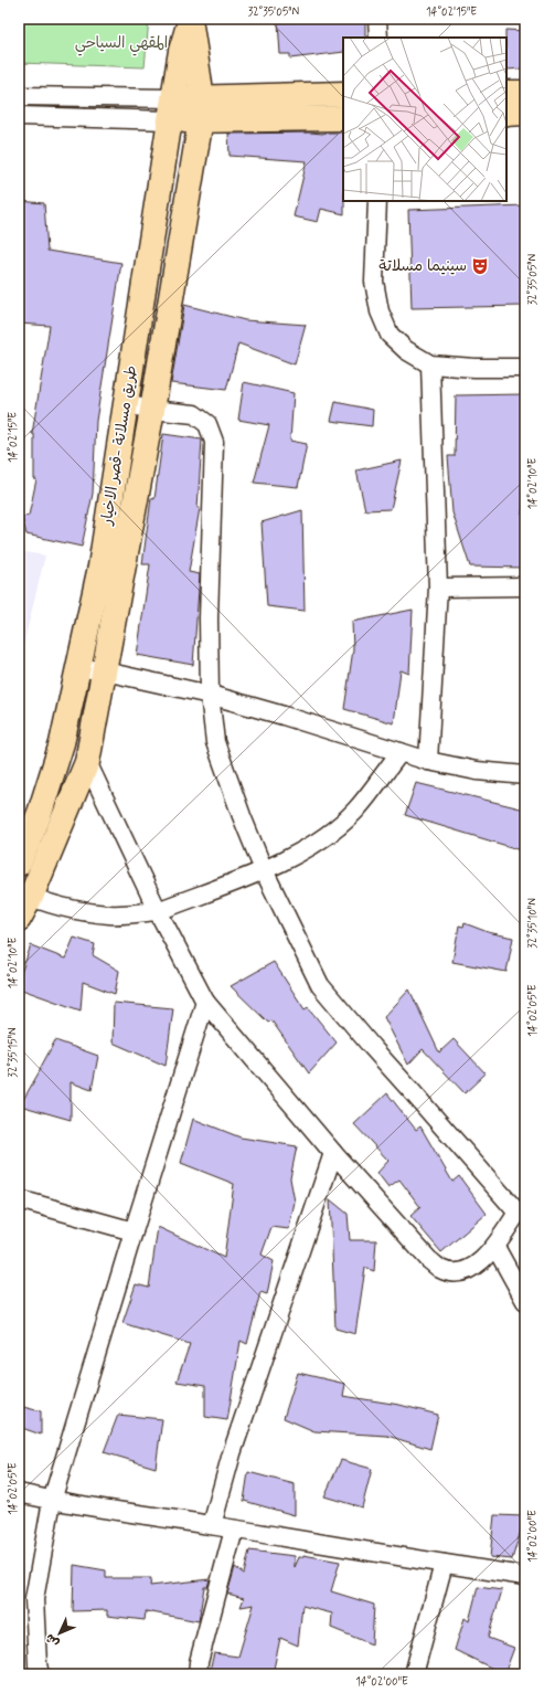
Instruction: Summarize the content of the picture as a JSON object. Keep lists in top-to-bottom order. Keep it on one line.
{"streets":{"main road":["طريق مسلاتة -قصر الاخيار"]},"parks":["المقهي السياحي"],"places":{"theatre":["سينيما مسلاتة"]},"north":"bottom left","coordinates":["32°35'05\"N","14°02'15\"E","14°02'10\"E","32°35'10\"N","14°02'05\"E","32°35'15\"N","14°02'00\"E"]}
